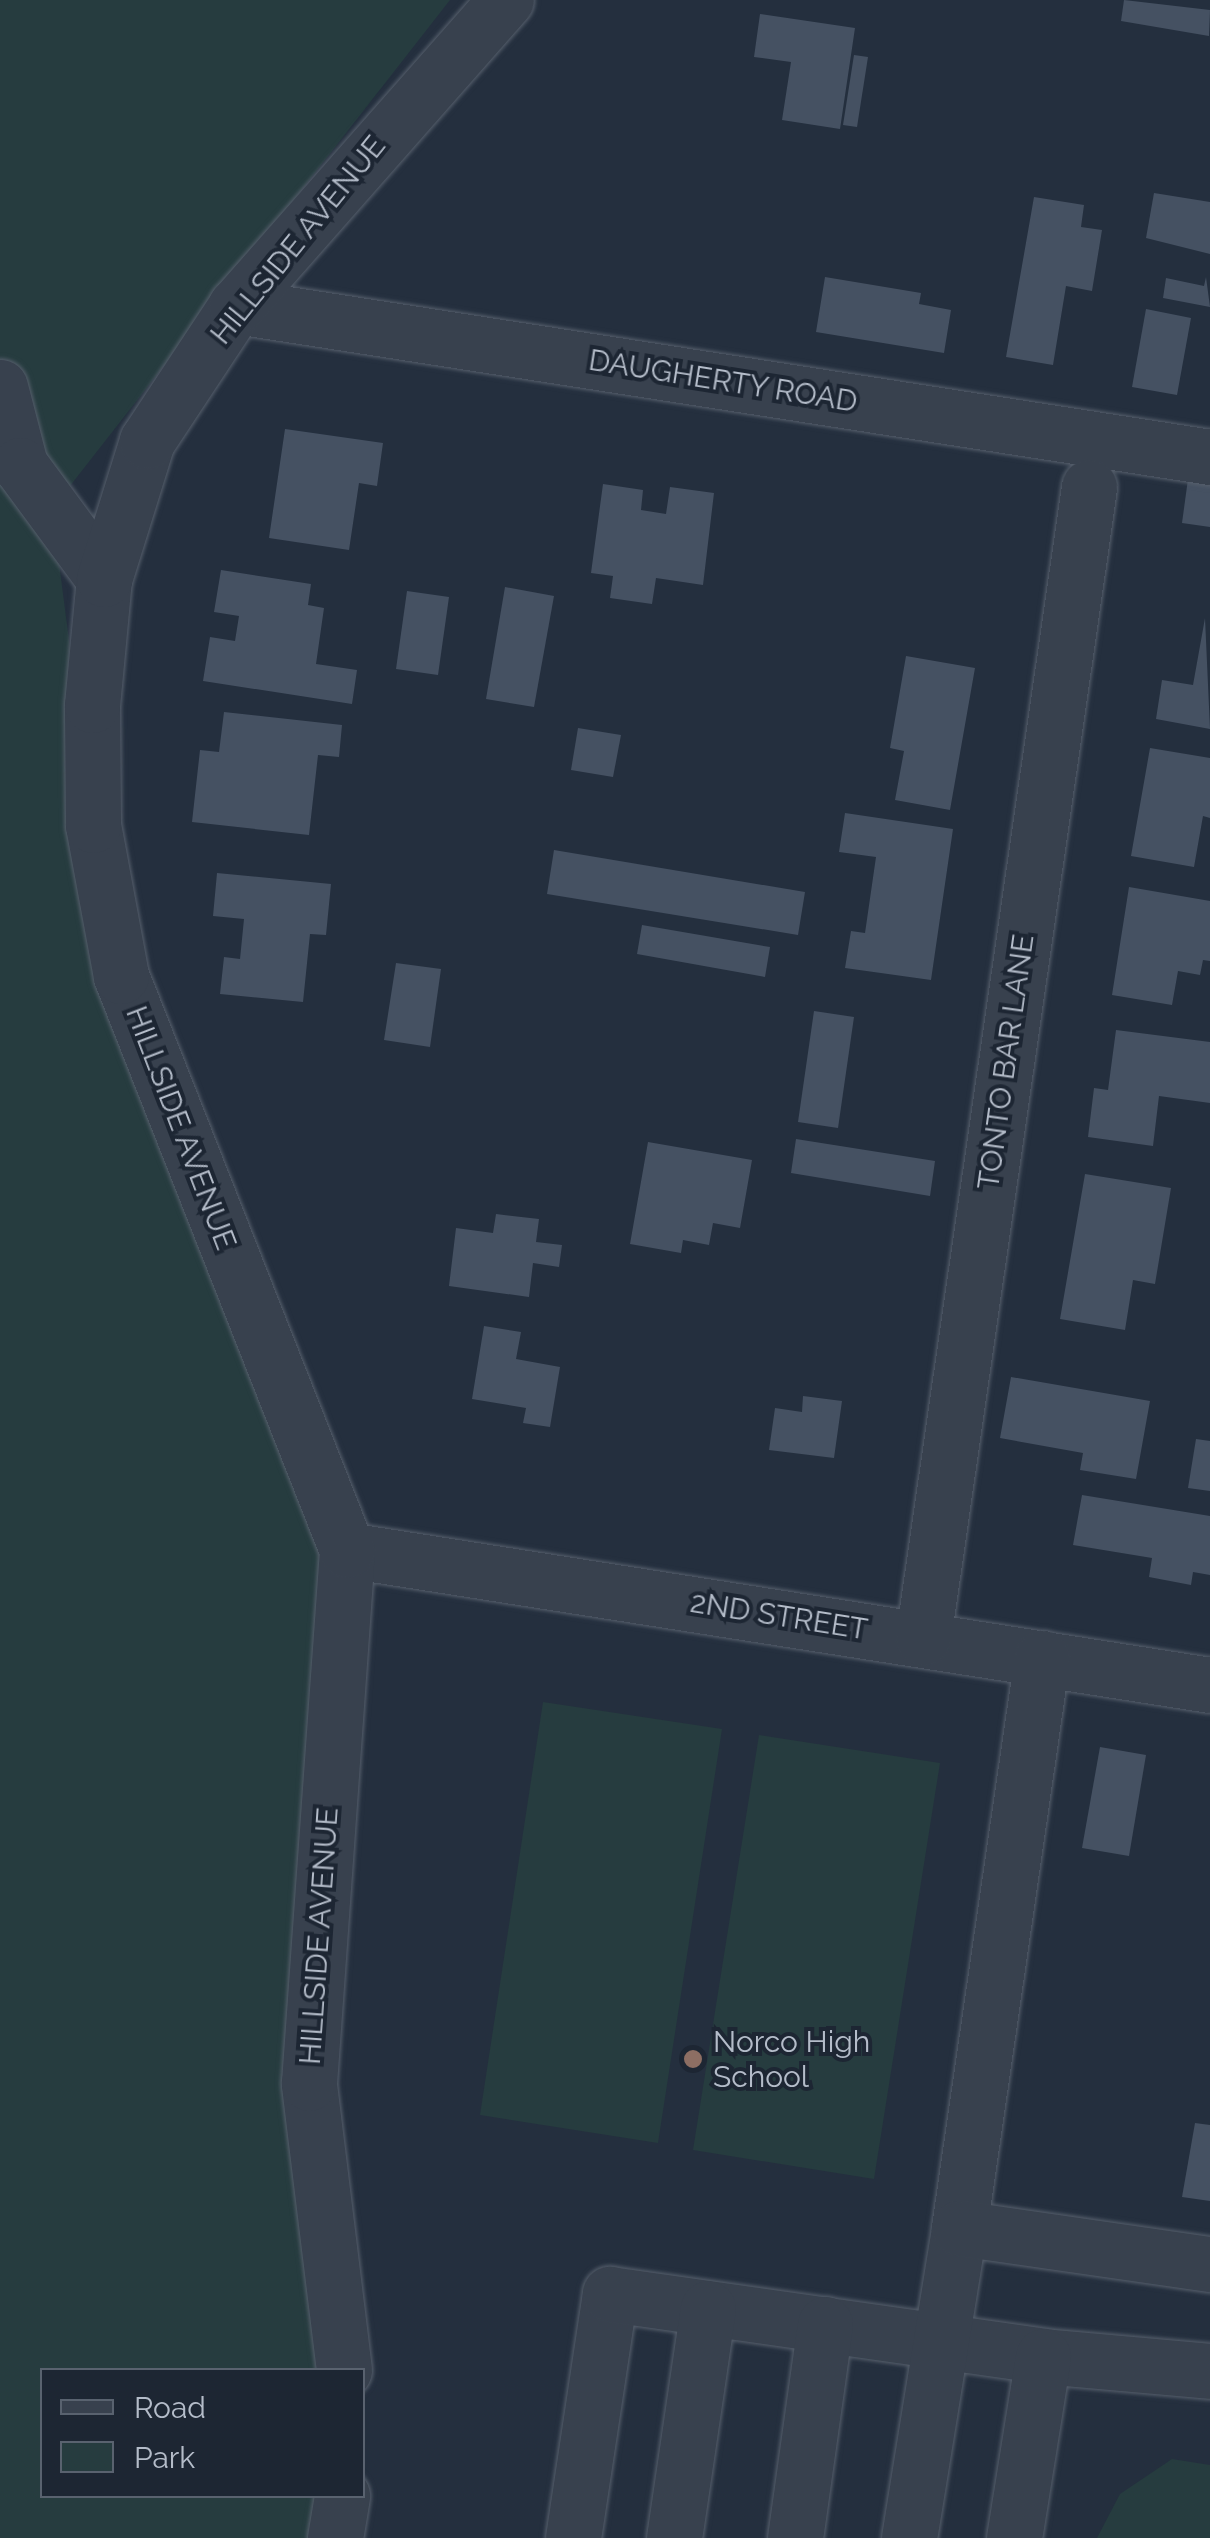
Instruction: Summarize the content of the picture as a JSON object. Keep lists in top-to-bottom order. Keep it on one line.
{"streets":{"street":["HILLSIDE AVENUE","DAUGHERTY ROAD","TONTO BAR LANE","2ND STREET"]},"crossings":[["HILLSIDE AVENUE","DAUGHERTY ROAD"],["HILLSIDE AVENUE","2ND STREET"],["TONTO BAR LANE","2ND STREET"]],"places":["Norco High School"],"legend":["Road","Park"]}
